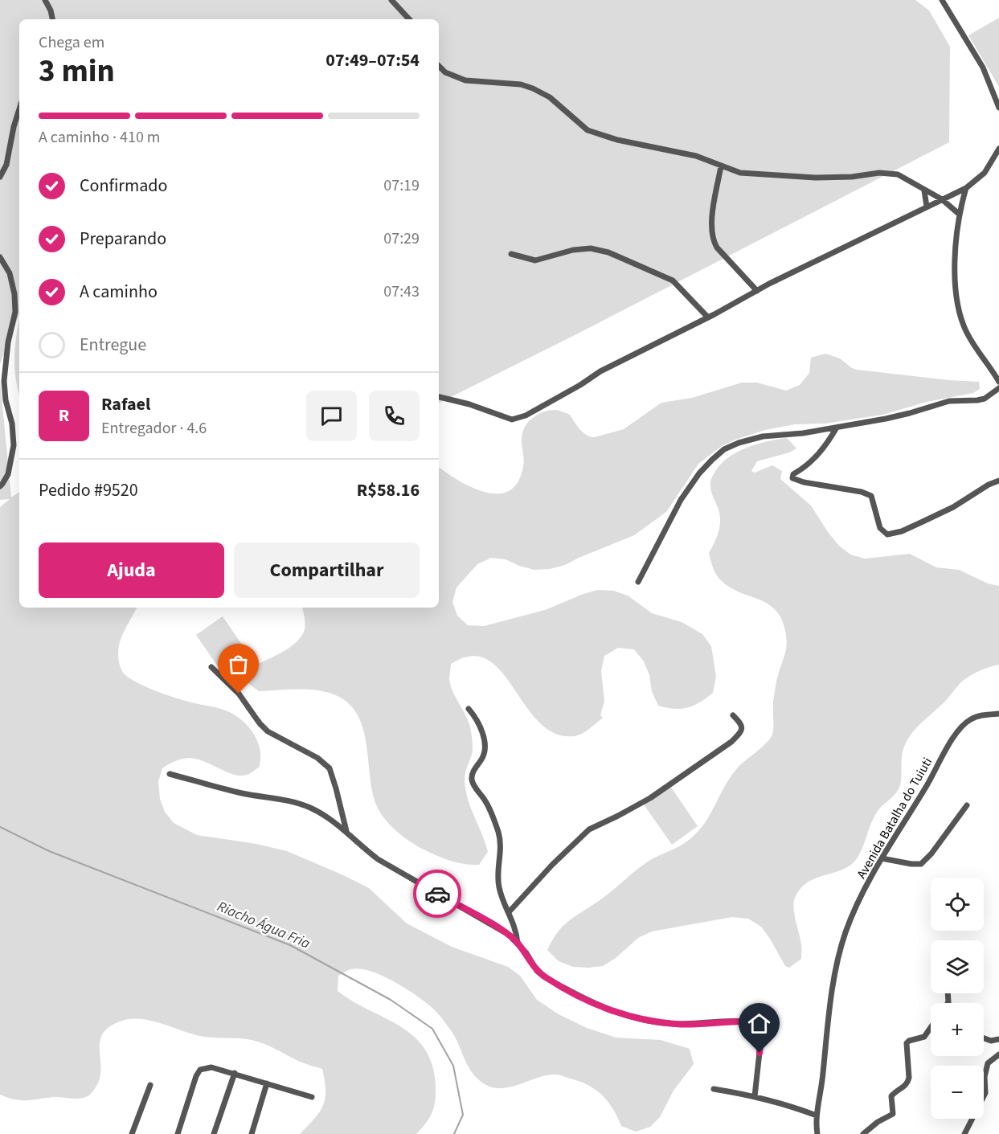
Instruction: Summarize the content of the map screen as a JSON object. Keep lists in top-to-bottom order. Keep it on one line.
{"streets":{"street":["Avenida Batalha do Tuiuti"]},"water":["Riacho Água Fria"],"page":{"heading":["3 min","Chega em","07:49–07:54"],"panel":["Rafael","Entregador · 4.6","Pedido #9520","R$58.16"],"bar":"A caminho · 410 m","list":[["Confirmado","07:19"],["Preparando","07:29"],["A caminho","07:43"],"Entregue"],"round":"R","buttons":["Ajuda","Compartilhar"],"map_buttons":["+","−"]}}
